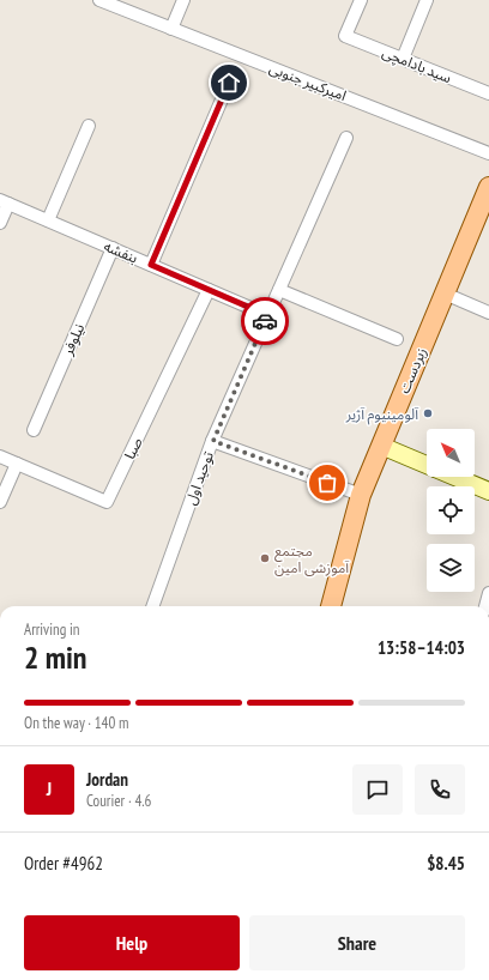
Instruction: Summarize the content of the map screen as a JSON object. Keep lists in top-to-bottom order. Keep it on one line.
{"streets":{"main road":["زبردست"],"street":["سید بادامچی","امیرکبیر جنوبی","بنفشه","نیلوفر","صبا","توحید اول"]},"crossings":[["بنفشه","نیلوفر"],["بنفشه","صبا"],["بنفشه","توحید اول"]],"places":["آلومینیوم آژیر","مجتمع آموزشی امین"],"north":"top left","page":{"heading":["2 min","Arriving in","13:58–14:03"],"panel":["Jordan","Courier · 4.6","Order #4962","$8.45"],"bar":"On the way · 140 m","round":"J","buttons":["Help","Share"]}}
